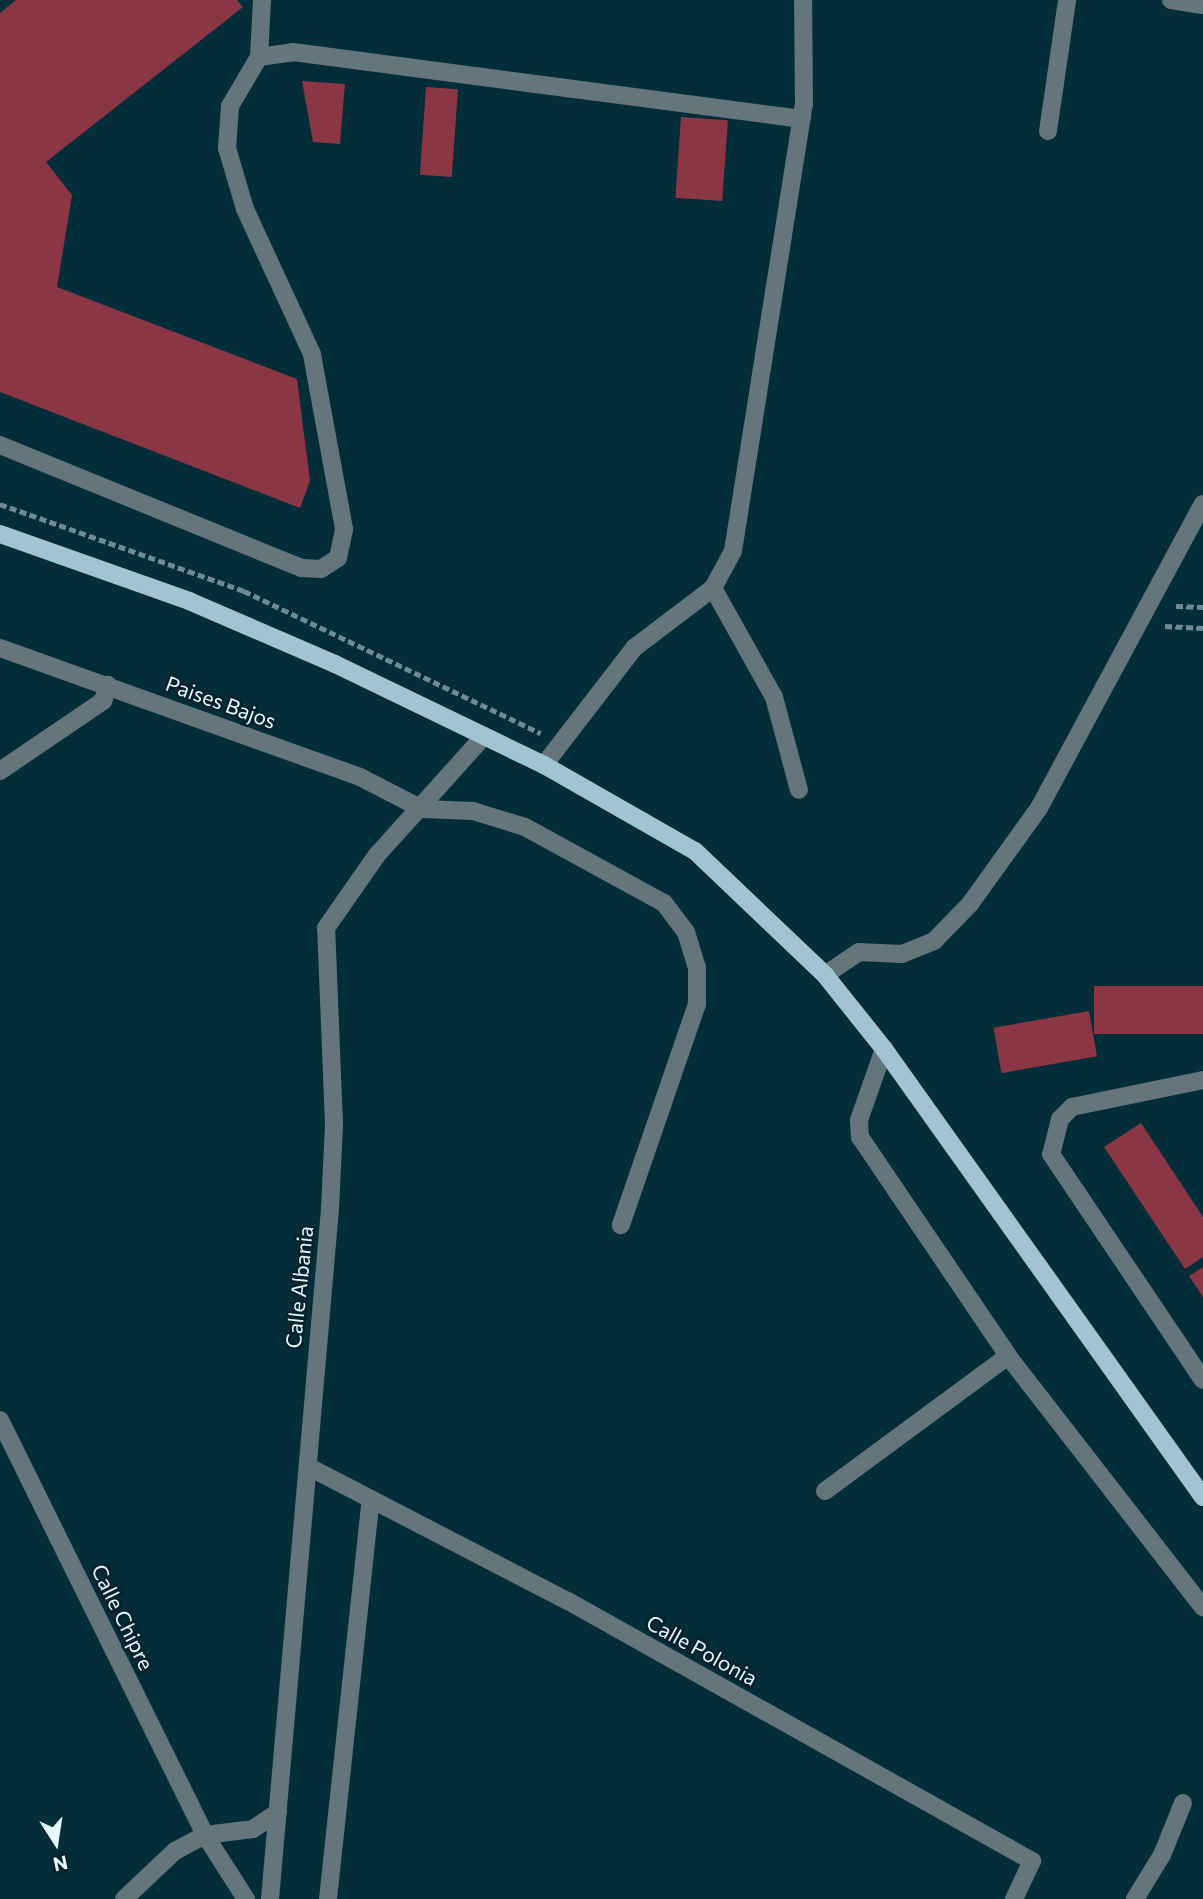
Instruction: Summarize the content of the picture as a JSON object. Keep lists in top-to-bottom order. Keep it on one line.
{"streets":{"street":["Paises Bajos","Calle Albania","Calle Chipre","Calle Polonia"]},"crossings":[["Paises Bajos","Calle Albania"],["Calle Albania","Calle Polonia"]],"north":"bottom"}
